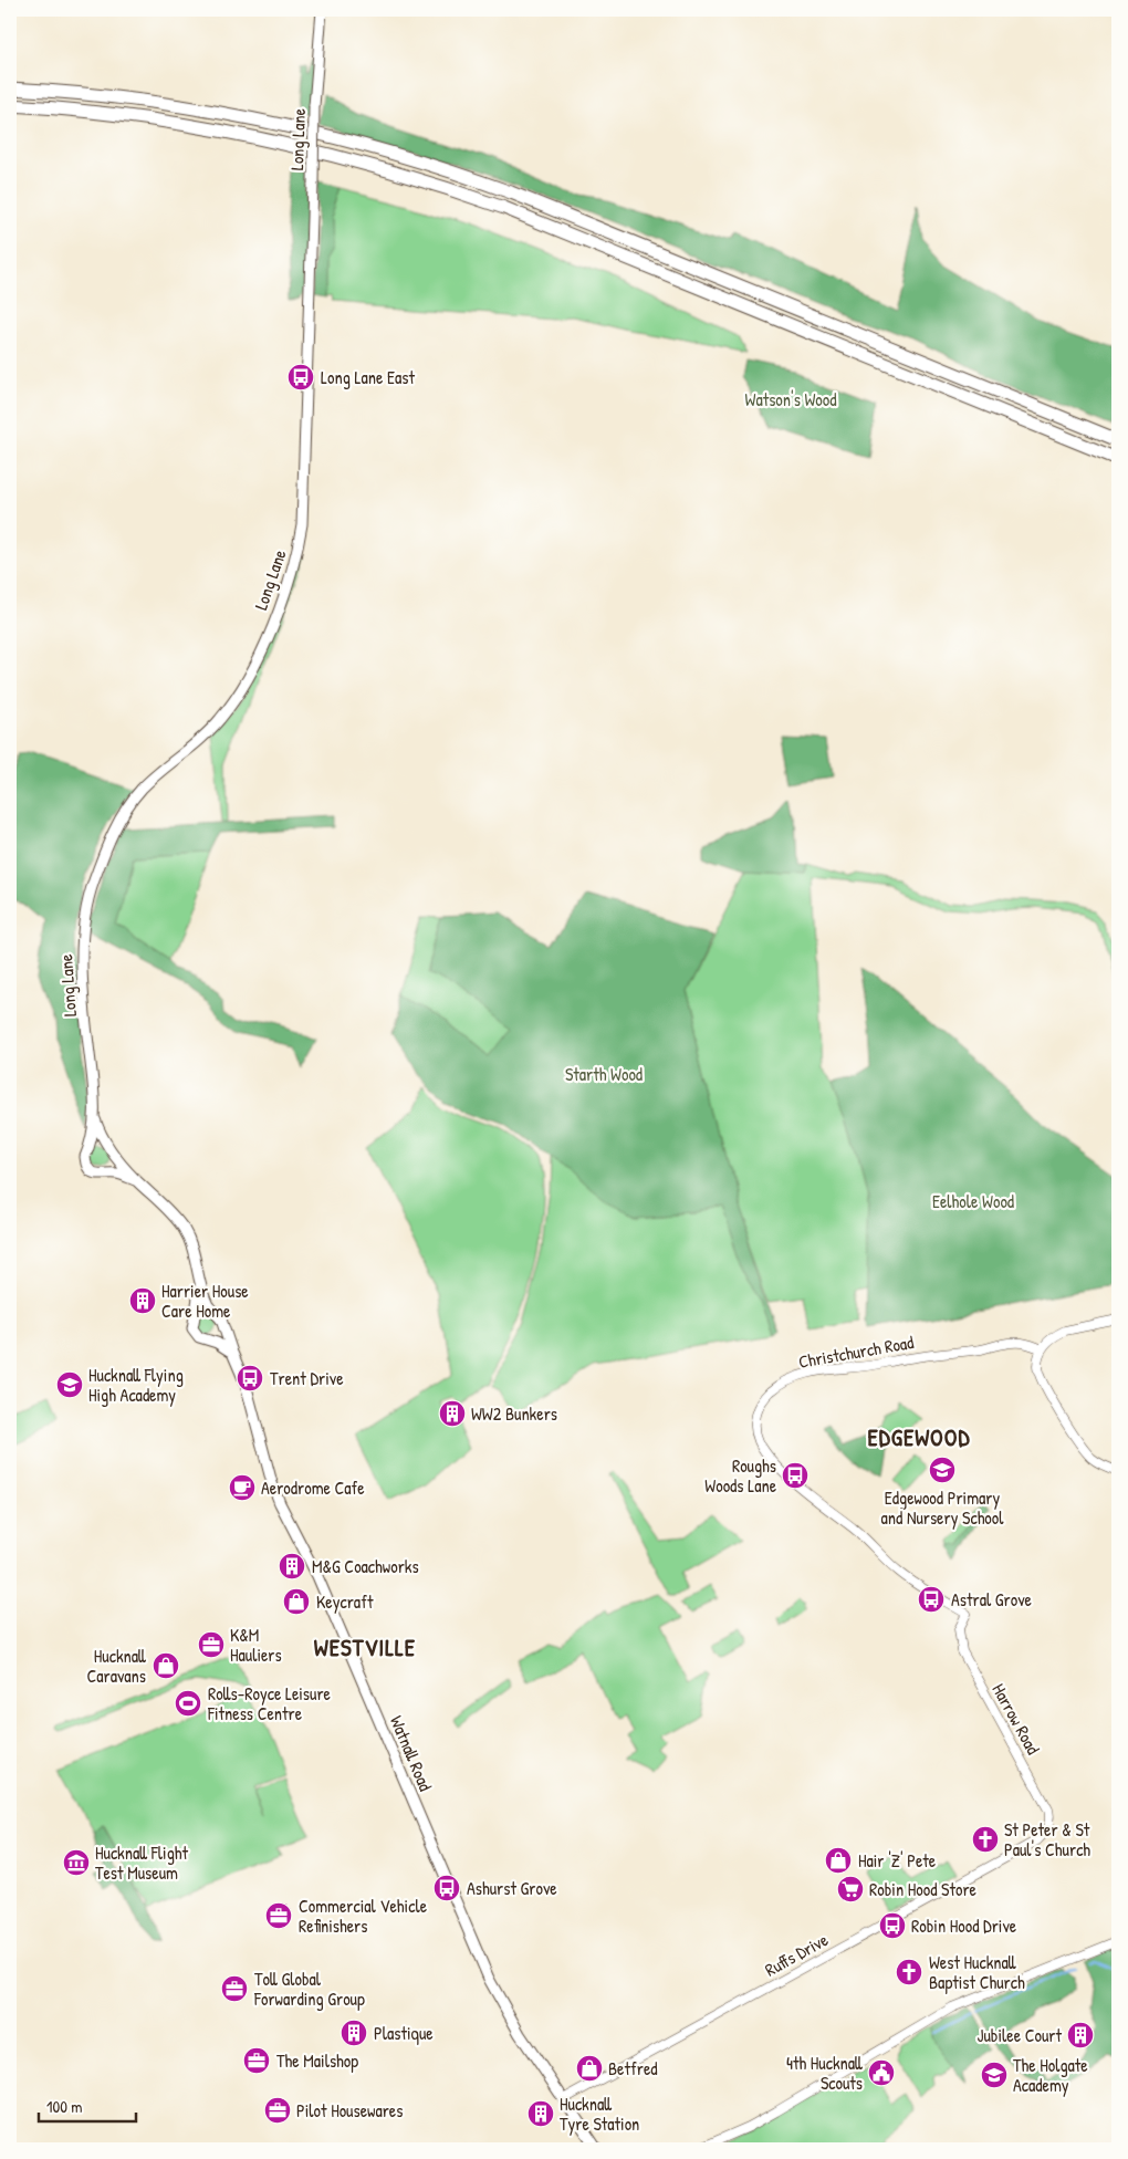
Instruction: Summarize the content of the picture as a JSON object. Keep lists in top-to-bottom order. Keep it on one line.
{"streets":{"main road":["Long Lane","Watnall Road"],"street":["Christchurch Road","Harrow Road","Ruffs Drive"]},"crossings":[["Long Lane","Watnall Road"],["Christchurch Road","Harrow Road"],["Harrow Road","Ruffs Drive"],["Watnall Road","Ruffs Drive"]],"districts":["EDGEWOOD","WESTVILLE"],"parks":["Watson's Wood","Starth Wood","Eelhole Wood"],"places":{"bus stop":["Long Lane East","Trent Drive","Roughs Woods Lane","Astral Grove","Ashurst Grove","Robin Hood Drive"],"building":["Harrier House Care Home","WW2 Bunkers","M&G Coachworks","Plastique","Jubilee Court","Hucknall Tyre Station"],"school or university":["Hucknall Flying High Academy","Edgewood Primary and Nursery School","The Holgate Academy"],"cafe":["Aerodrome Cafe"],"shop":["Keycraft","Hucknall Caravans","Hair 'Z' Pete","Betfred"],"office":["K&M Hauliers","Commercial Vehicle Refinishers","Toll Global Forwarding Group","The Mailshop","Pilot Housewares"],"sports":["Rolls-Royce Leisure Fitness Centre"],"church":["St Peter & St Paul's Church","West Hucknall Baptist Church"],"museum":["Hucknall Flight Test Museum"],"supermarket":["Robin Hood Store"],"public building":["4th Hucknall Scouts"]},"scale_bar":"100 m"}
